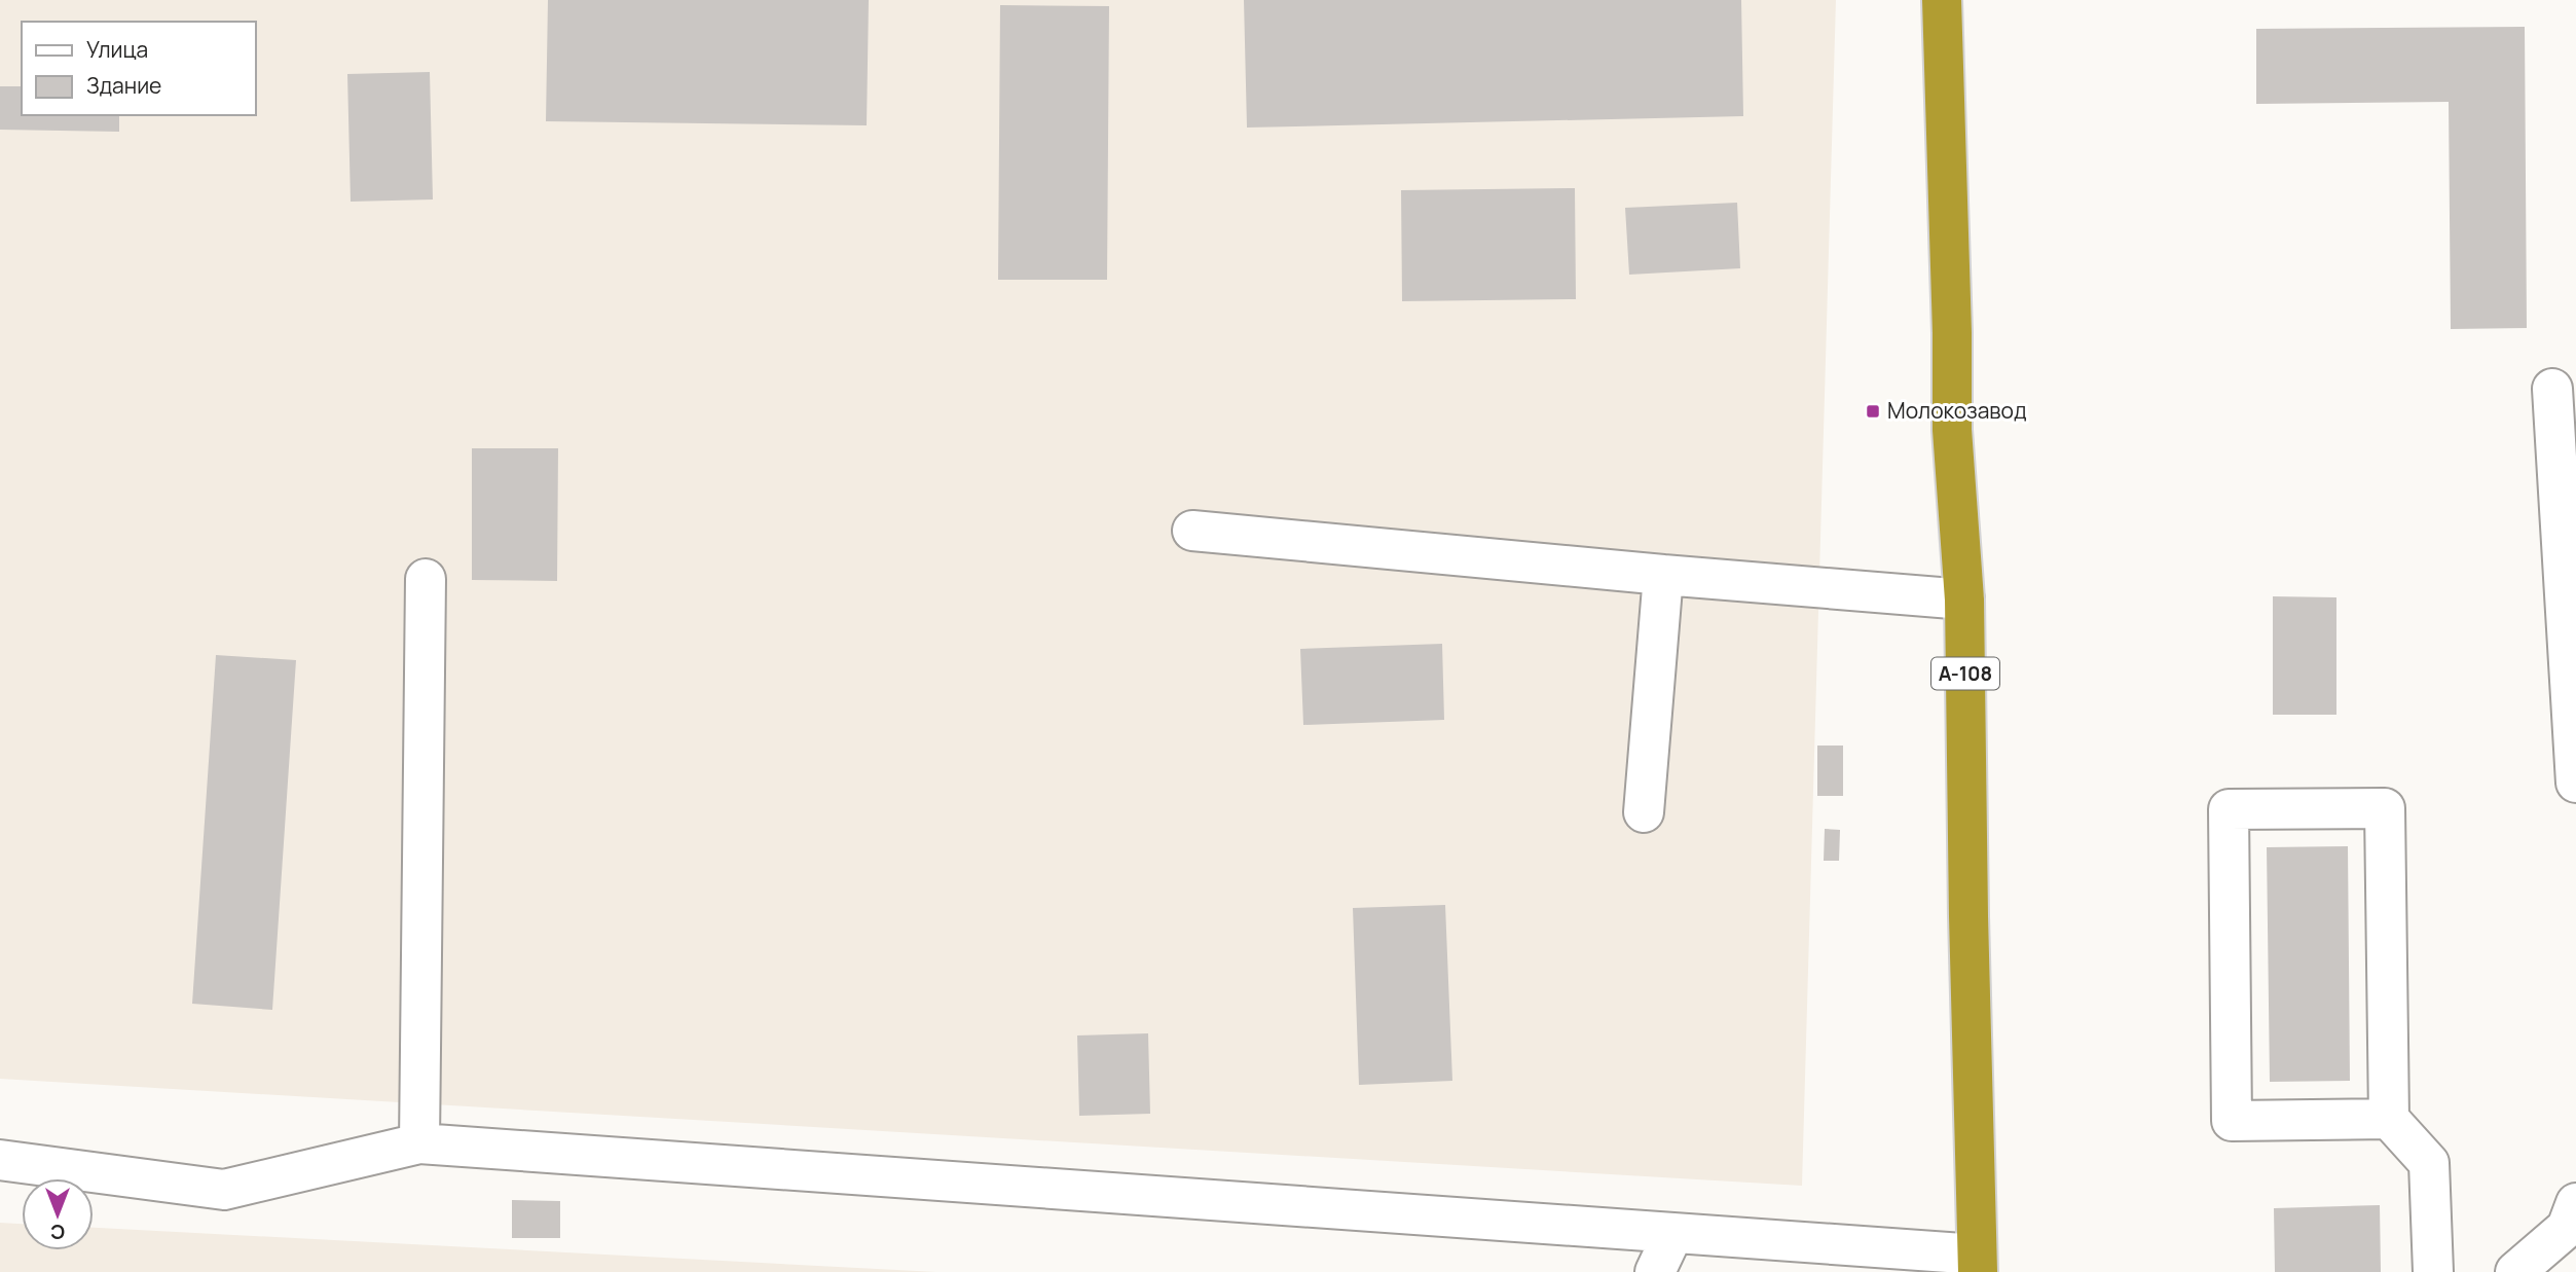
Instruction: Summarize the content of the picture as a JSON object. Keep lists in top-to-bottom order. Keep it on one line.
{"streets":{"highway":["А-108"]},"places":{"transit":["Молокозавод"]},"legend":["Улица","Здание"],"north":"bottom"}
